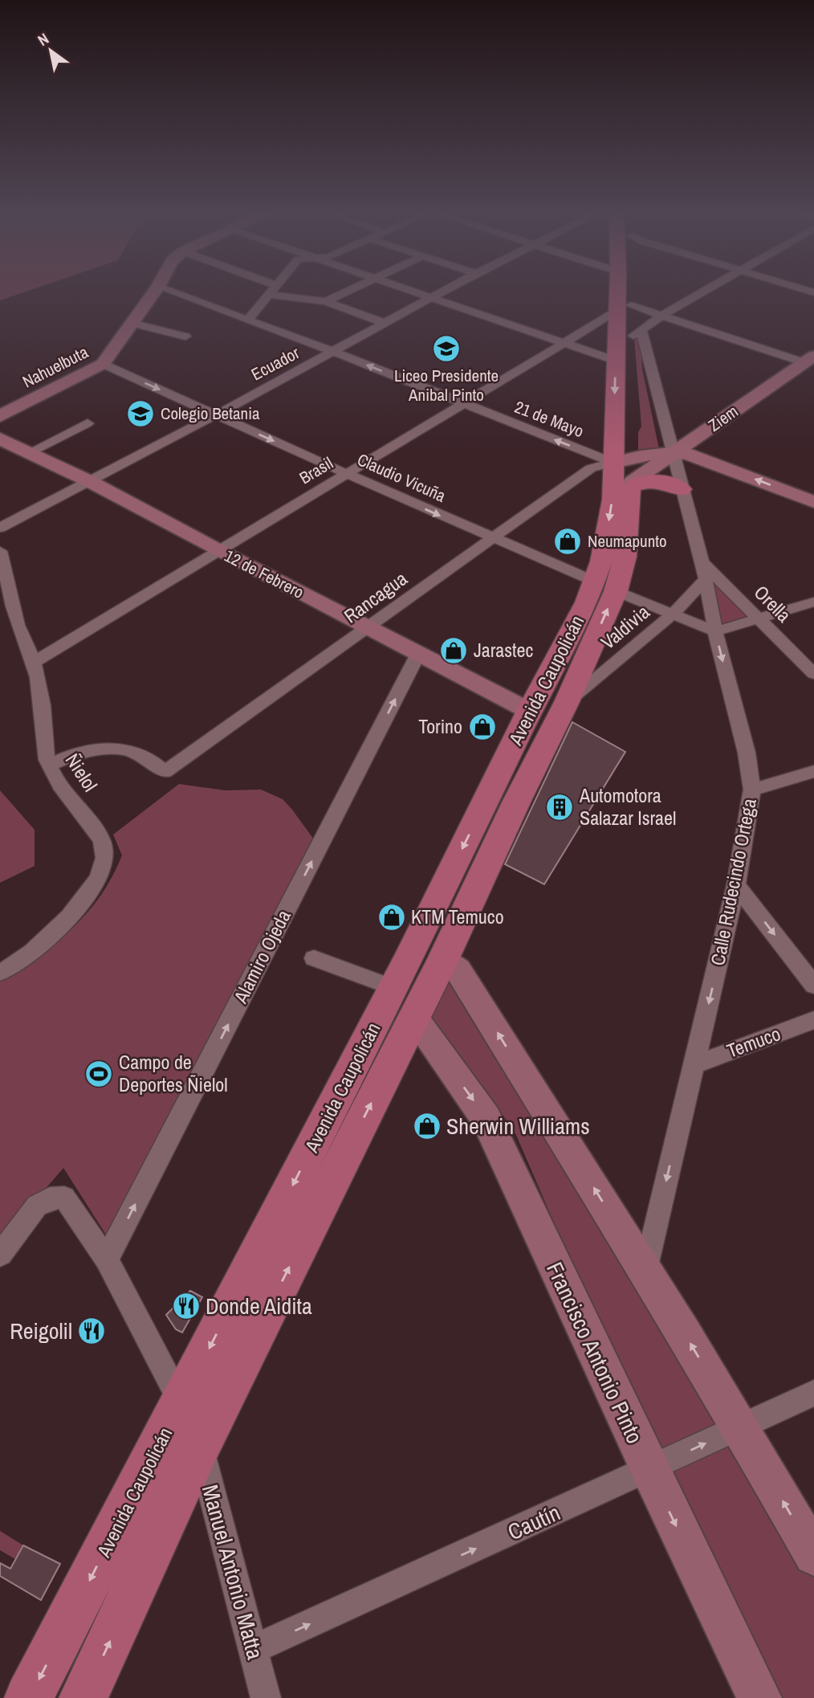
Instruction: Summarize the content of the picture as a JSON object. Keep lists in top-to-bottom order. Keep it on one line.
{"streets":{"main road":["Avenida Caupolicán"],"street":["Ecuador","Nahuelbuta","Ziem","21 de Mayo","Brasil","Claudio Vicuña","12 de Febrero","Rancagua","Orella","Valdivia","Ñielol","Calle Rudecindo Ortega","Alamiro Ojeda","Temuco","Francisco Antonio Pinto","Cautín","Manuel Antonio Matta"]},"crossings":[["Ecuador","21 de Mayo"],["Ecuador","Claudio Vicuña"],["Ecuador","12 de Febrero"],["Nahuelbuta","Claudio Vicuña"],["Ziem","Avenida Caupolicán"],["Ziem","Calle Rudecindo Ortega"],["21 de Mayo","Brasil"],["21 de Mayo","Rancagua"],["21 de Mayo","Avenida Caupolicán"],["Brasil","Claudio Vicuña"],["Brasil","12 de Febrero"],["Brasil","Ñielol"],["Claudio Vicuña","Rancagua"],["Claudio Vicuña","Valdivia"],["Claudio Vicuña","Avenida Caupolicán"],["Claudio Vicuña","Calle Rudecindo Ortega"],["12 de Febrero","Rancagua"],["12 de Febrero","Avenida Caupolicán"],["12 de Febrero","Alamiro Ojeda"],["Rancagua","Avenida Caupolicán"],["Rancagua","Ñielol"],["Orella","Calle Rudecindo Ortega"],["Valdivia","Avenida Caupolicán"],["Valdivia","Calle Rudecindo Ortega"],["Avenida Caupolicán","Francisco Antonio Pinto"],["Avenida Caupolicán","Manuel Antonio Matta"],["Calle Rudecindo Ortega","Temuco"],["Francisco Antonio Pinto","Cautín"],["Cautín","Manuel Antonio Matta"]],"one_way":["Calle Rudecindo Ortega","Alamiro Ojeda","Cautín"],"places":{"school or university":["Liceo Presidente Anibal Pinto","Colegio Betania"],"shop":["Neumapunto","Jarastec","Torino","KTM Temuco","Sherwin Williams"],"building":["Automotora Salazar Israel"],"sports":["Campo de Deportes Ñielol"],"restaurant":["Donde Aidita","Reigolil"]},"north":"top left"}
